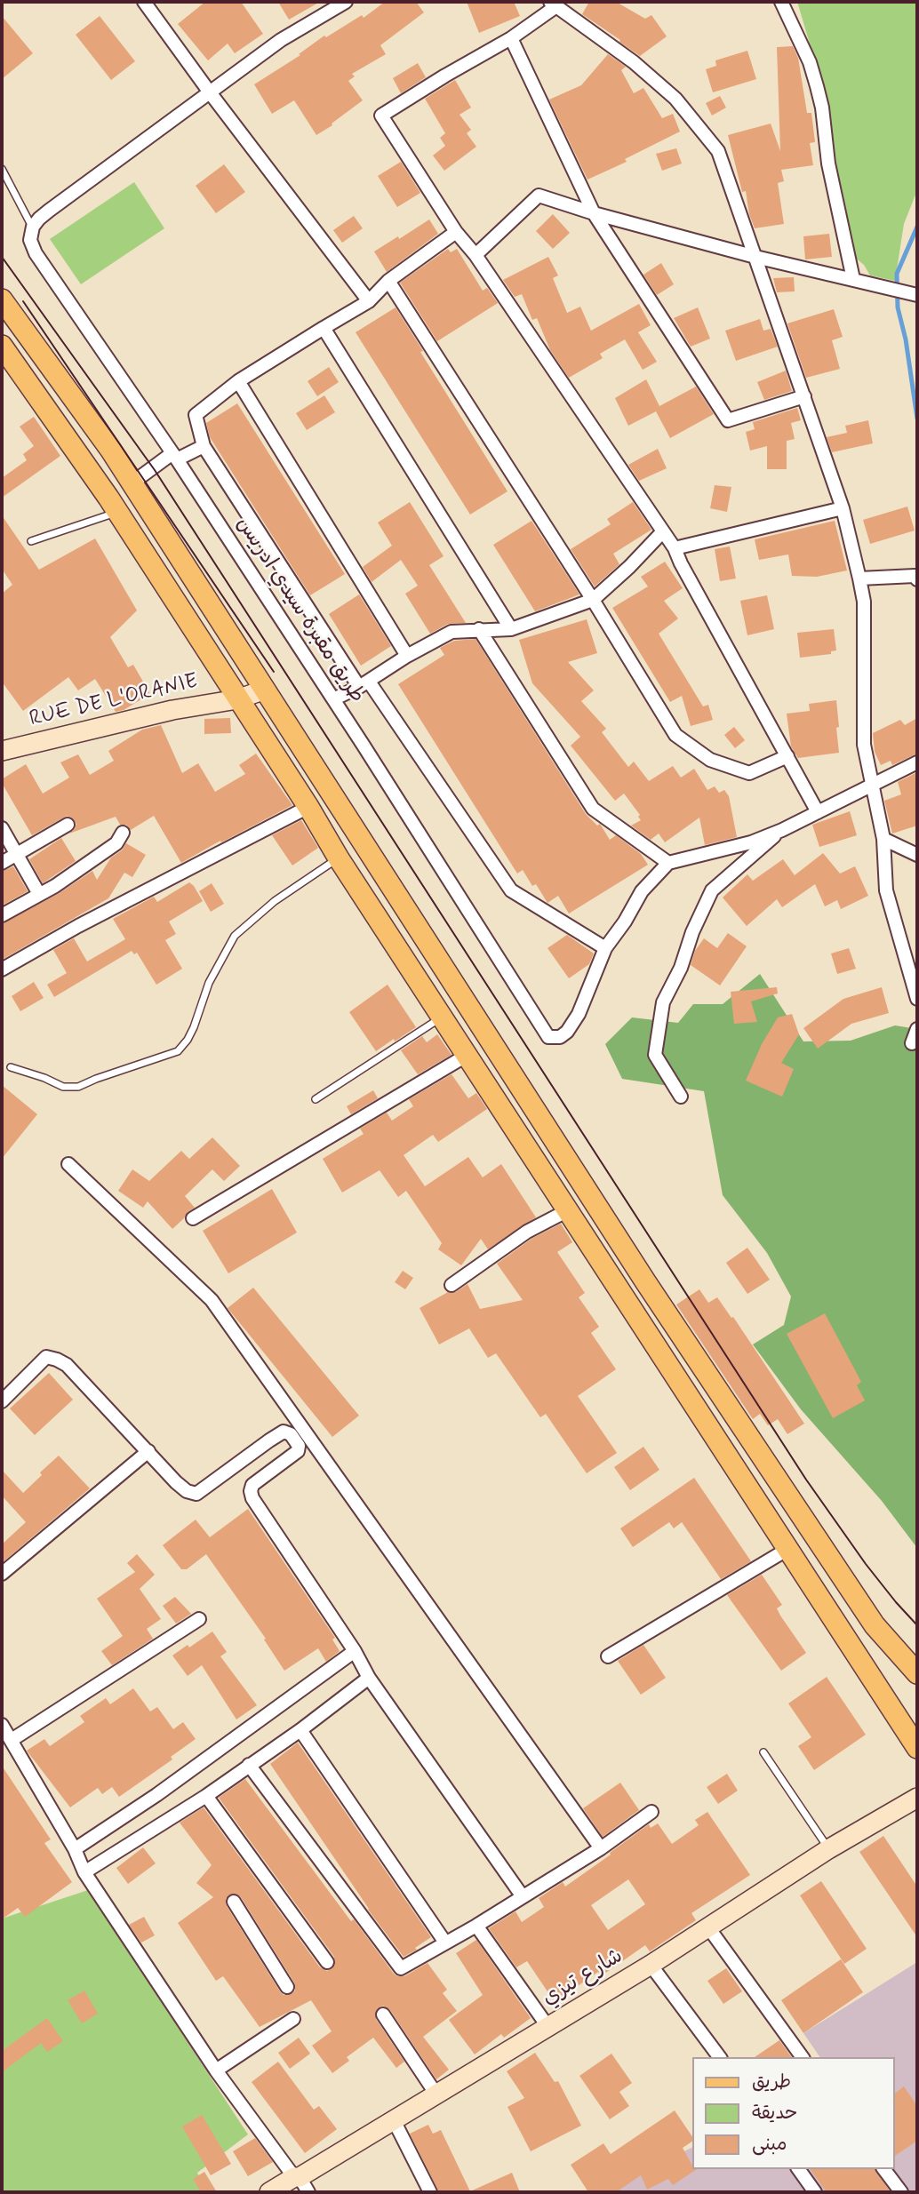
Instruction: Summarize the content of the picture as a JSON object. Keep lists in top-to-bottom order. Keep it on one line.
{"streets":{"street":["طريق مقبرة سيدي ادريس","RUE DE L'ORANIE","شارع تيزي"]},"legend":["طريق","حديقة","مبنى"]}
